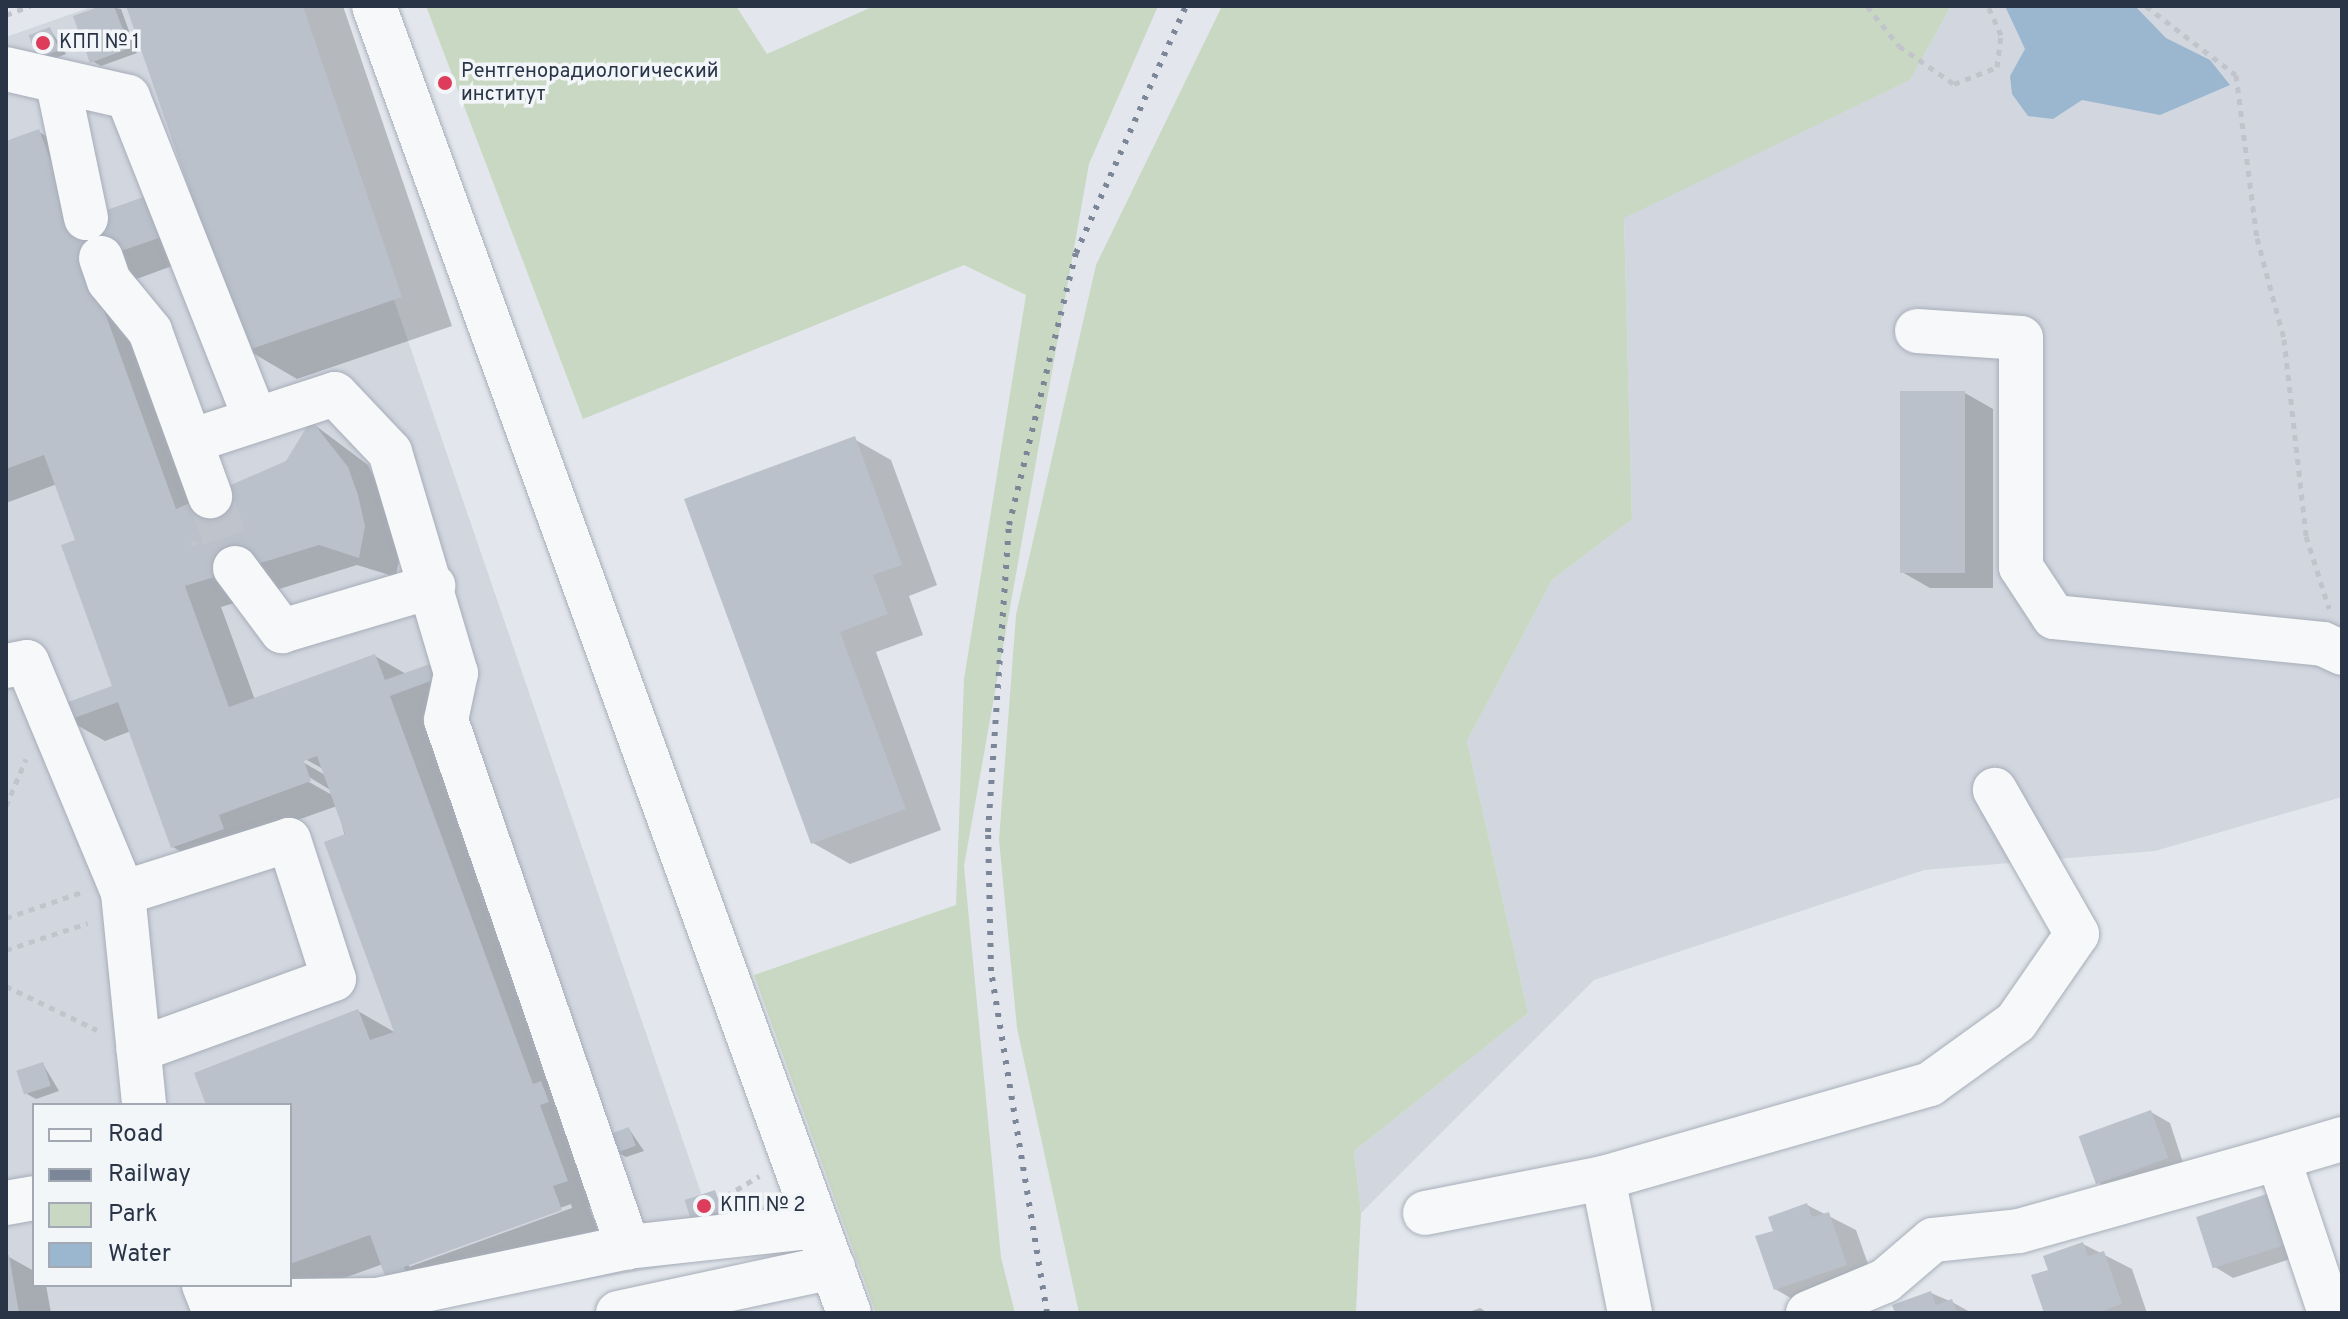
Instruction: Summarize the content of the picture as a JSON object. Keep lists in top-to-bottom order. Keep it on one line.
{"places":["КПП № 1","Рентгенорадиологический институт","КПП № 2"],"legend":["Road","Railway","Park","Water"]}
